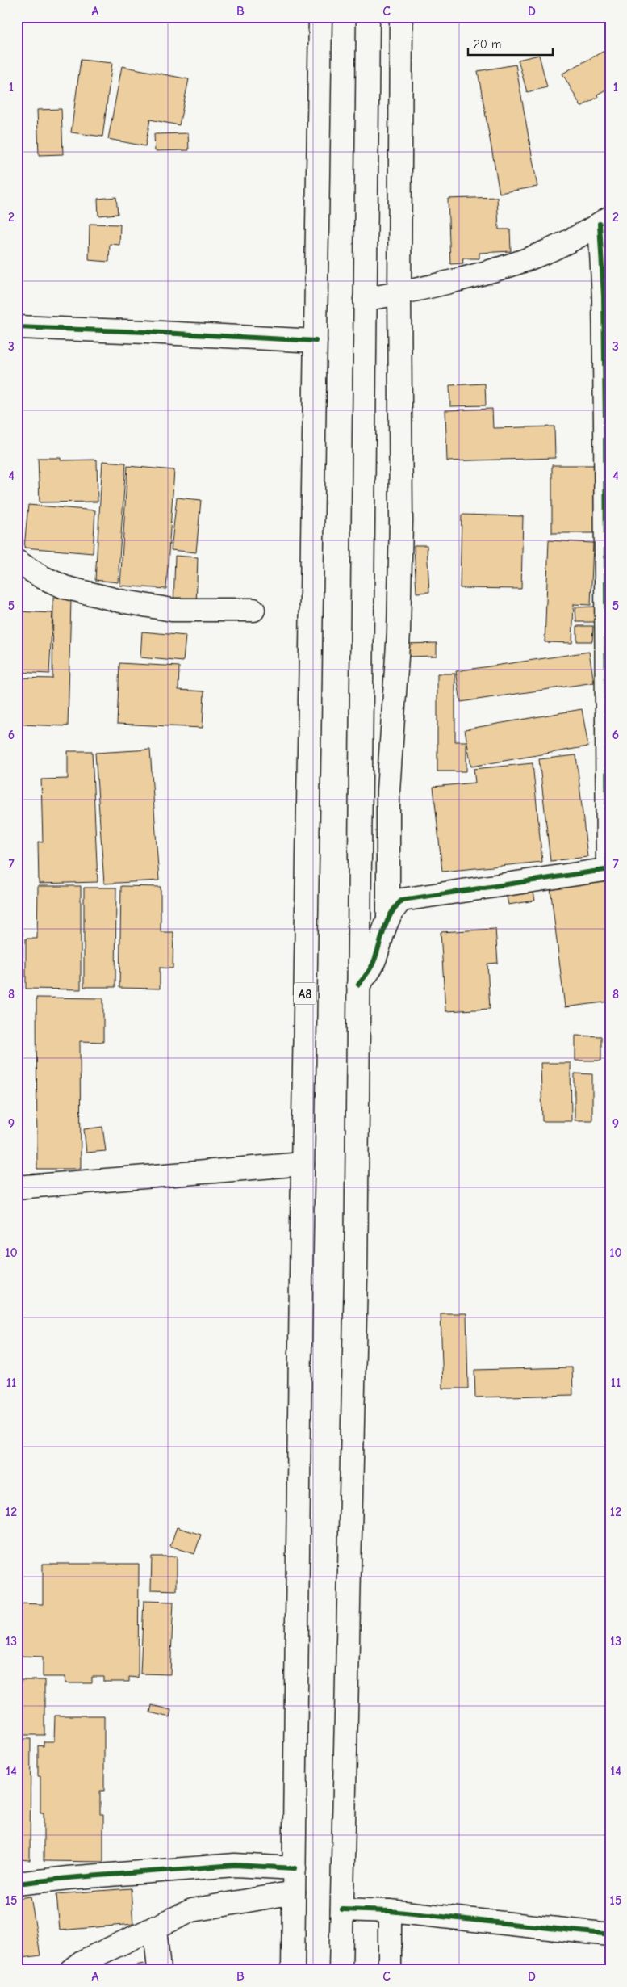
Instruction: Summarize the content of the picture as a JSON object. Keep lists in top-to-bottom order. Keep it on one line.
{"streets":{"main road":["A8"]},"scale_bar":"20 m","grid":{"columns":["A","B","C","D"],"rows":["1","2","3","4","5","6","7","8","9","10","11","12","13","14","15"]}}
